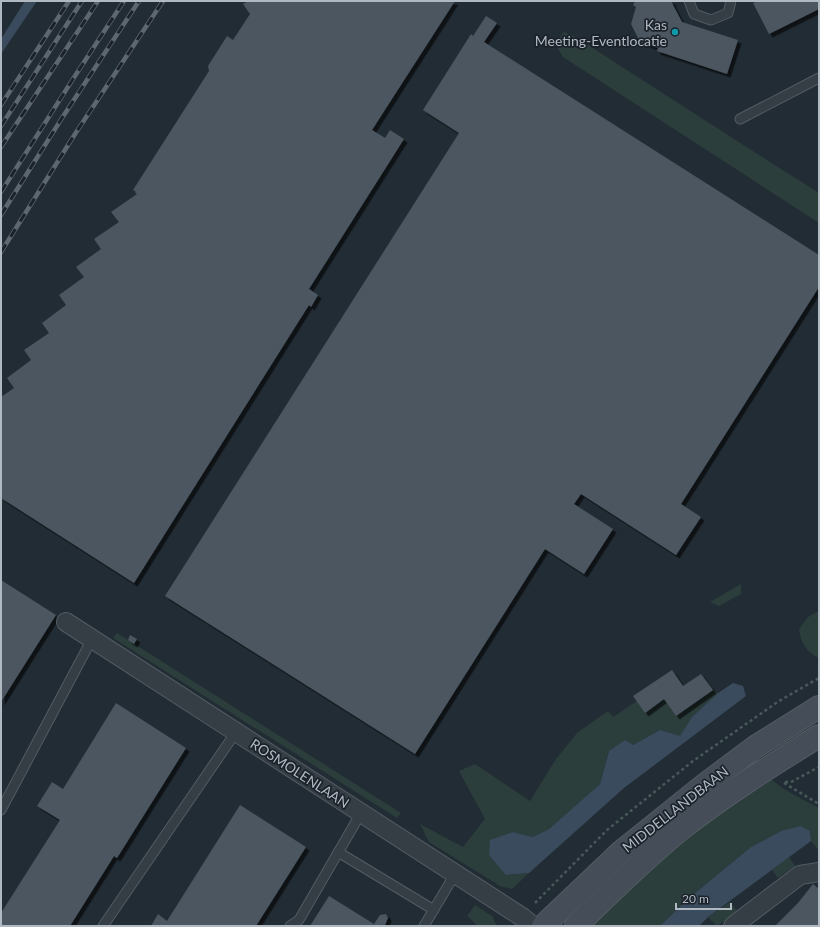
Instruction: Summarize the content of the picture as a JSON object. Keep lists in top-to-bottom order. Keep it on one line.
{"streets":{"main road":["MIDDELLANDBAAN"],"street":["ROSMOLENLAAN"]},"places":["Kas Meeting-Eventlocatie"],"scale_bar":"20 m"}
